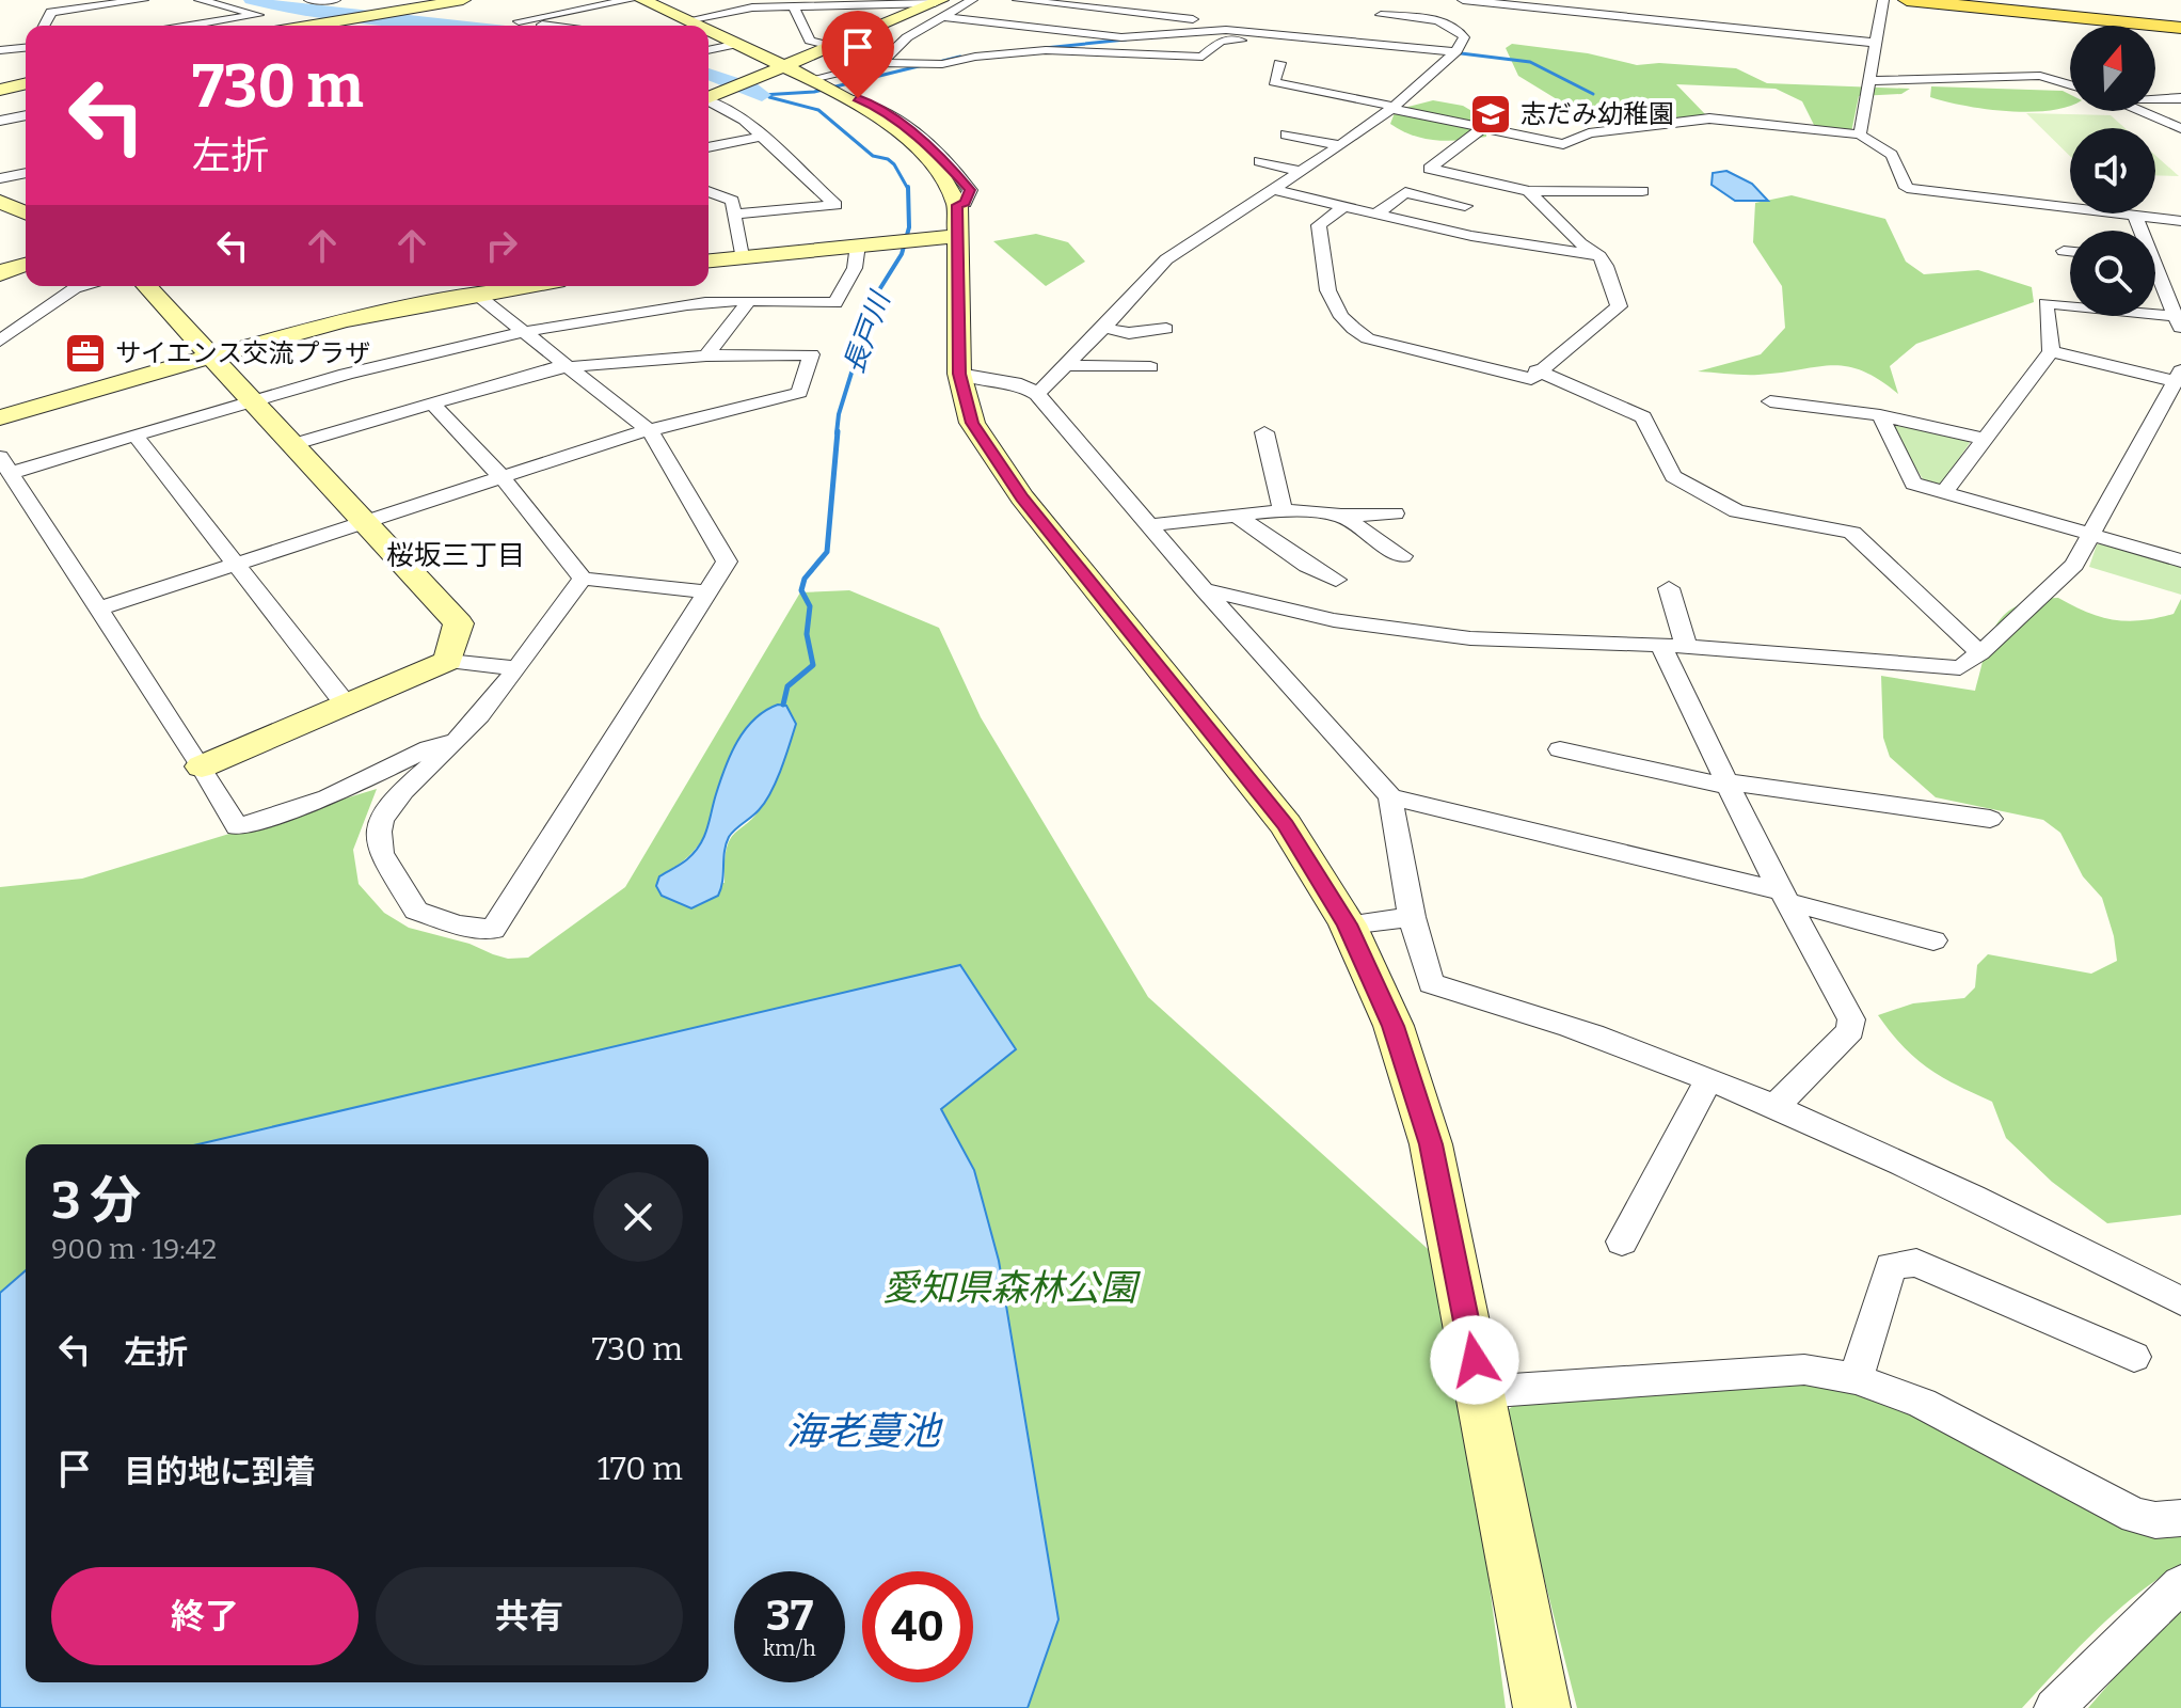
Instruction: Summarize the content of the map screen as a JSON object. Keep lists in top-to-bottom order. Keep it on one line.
{"districts":["桜坂三丁目"],"water":["長戸川","海老蔓池"],"parks":["愛知県森林公園"],"places":{"school or university":["志だみ幼稚園"],"office":["サイエンス交流プラザ"]},"north":"top","page":{"turn":["730 m","左折"],"heading":["3 分","900 m · 19:42"],"list":[{"name":"左折","value":"730 m"},{"name":"目的地に到着","value":"170 m"}],"buttons":["終了","共有"],"speed":"37 km/h","limit":"40"}}
